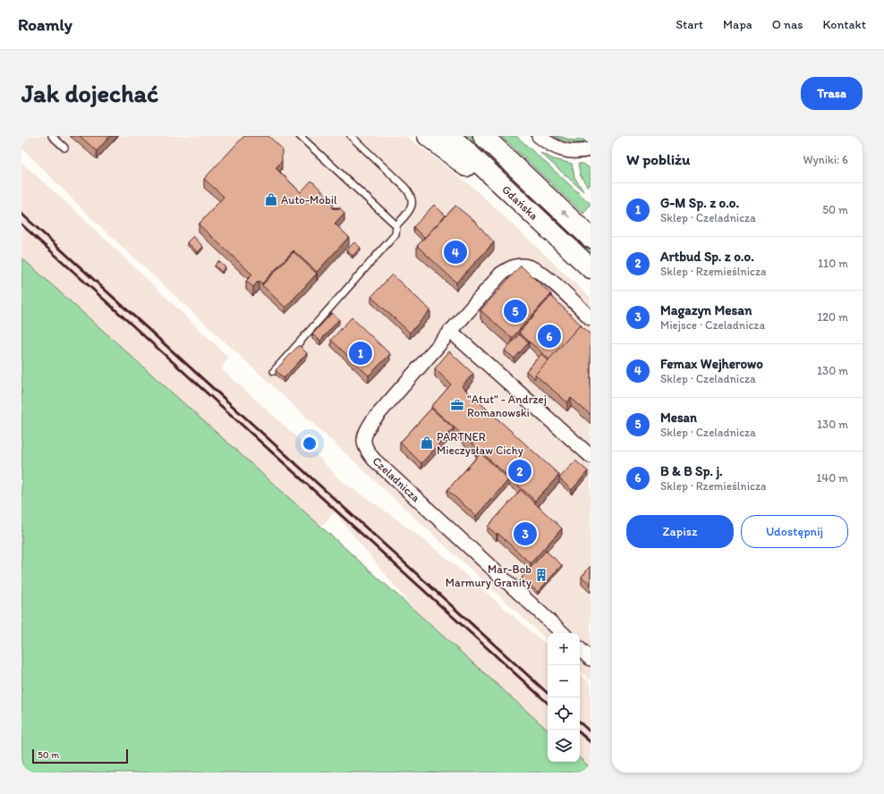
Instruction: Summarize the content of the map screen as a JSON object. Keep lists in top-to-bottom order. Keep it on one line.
{"streets":{"main road":["Gdańska"],"street":["Czeladnicza"]},"places":{"shop":["Auto-Mobil","PARTNER Mieczysław Cichy"],"office":["\"Atut\" - Andrzej Romanowski"],"building":["Mar-Bob Marmury Granity"]},"scale_bar":"50 m","page":{"header":"Roamly","nav":["Start","Mapa","O nas","Kontakt"],"buttons":["Trasa",["Zapisz","Udostępnij"]],"title":"Jak dojechać","heading":["W pobliżu","Wyniki: 6"],"list":[{"mark":"1","name":"G-M Sp. z o.o.","note":"Sklep · Czeladnicza","value":"50 m"},{"mark":"2","name":"Artbud Sp. z o.o.","note":"Sklep · Rzemieślnicza","value":"110 m"},{"mark":"3","name":"Magazyn Mesan","note":"Miejsce · Czeladnicza","value":"120 m"},{"mark":"4","name":"Femax Wejherowo","note":"Sklep · Czeladnicza","value":"130 m"},{"mark":"5","name":"Mesan","note":"Sklep · Czeladnicza","value":"130 m"},{"mark":"6","name":"B & B Sp. j.","note":"Sklep · Rzemieślnicza","value":"140 m"}],"pins":["4","5","6","1","2","3"],"map_buttons":["+","−"],"scale":"50 m"}}
